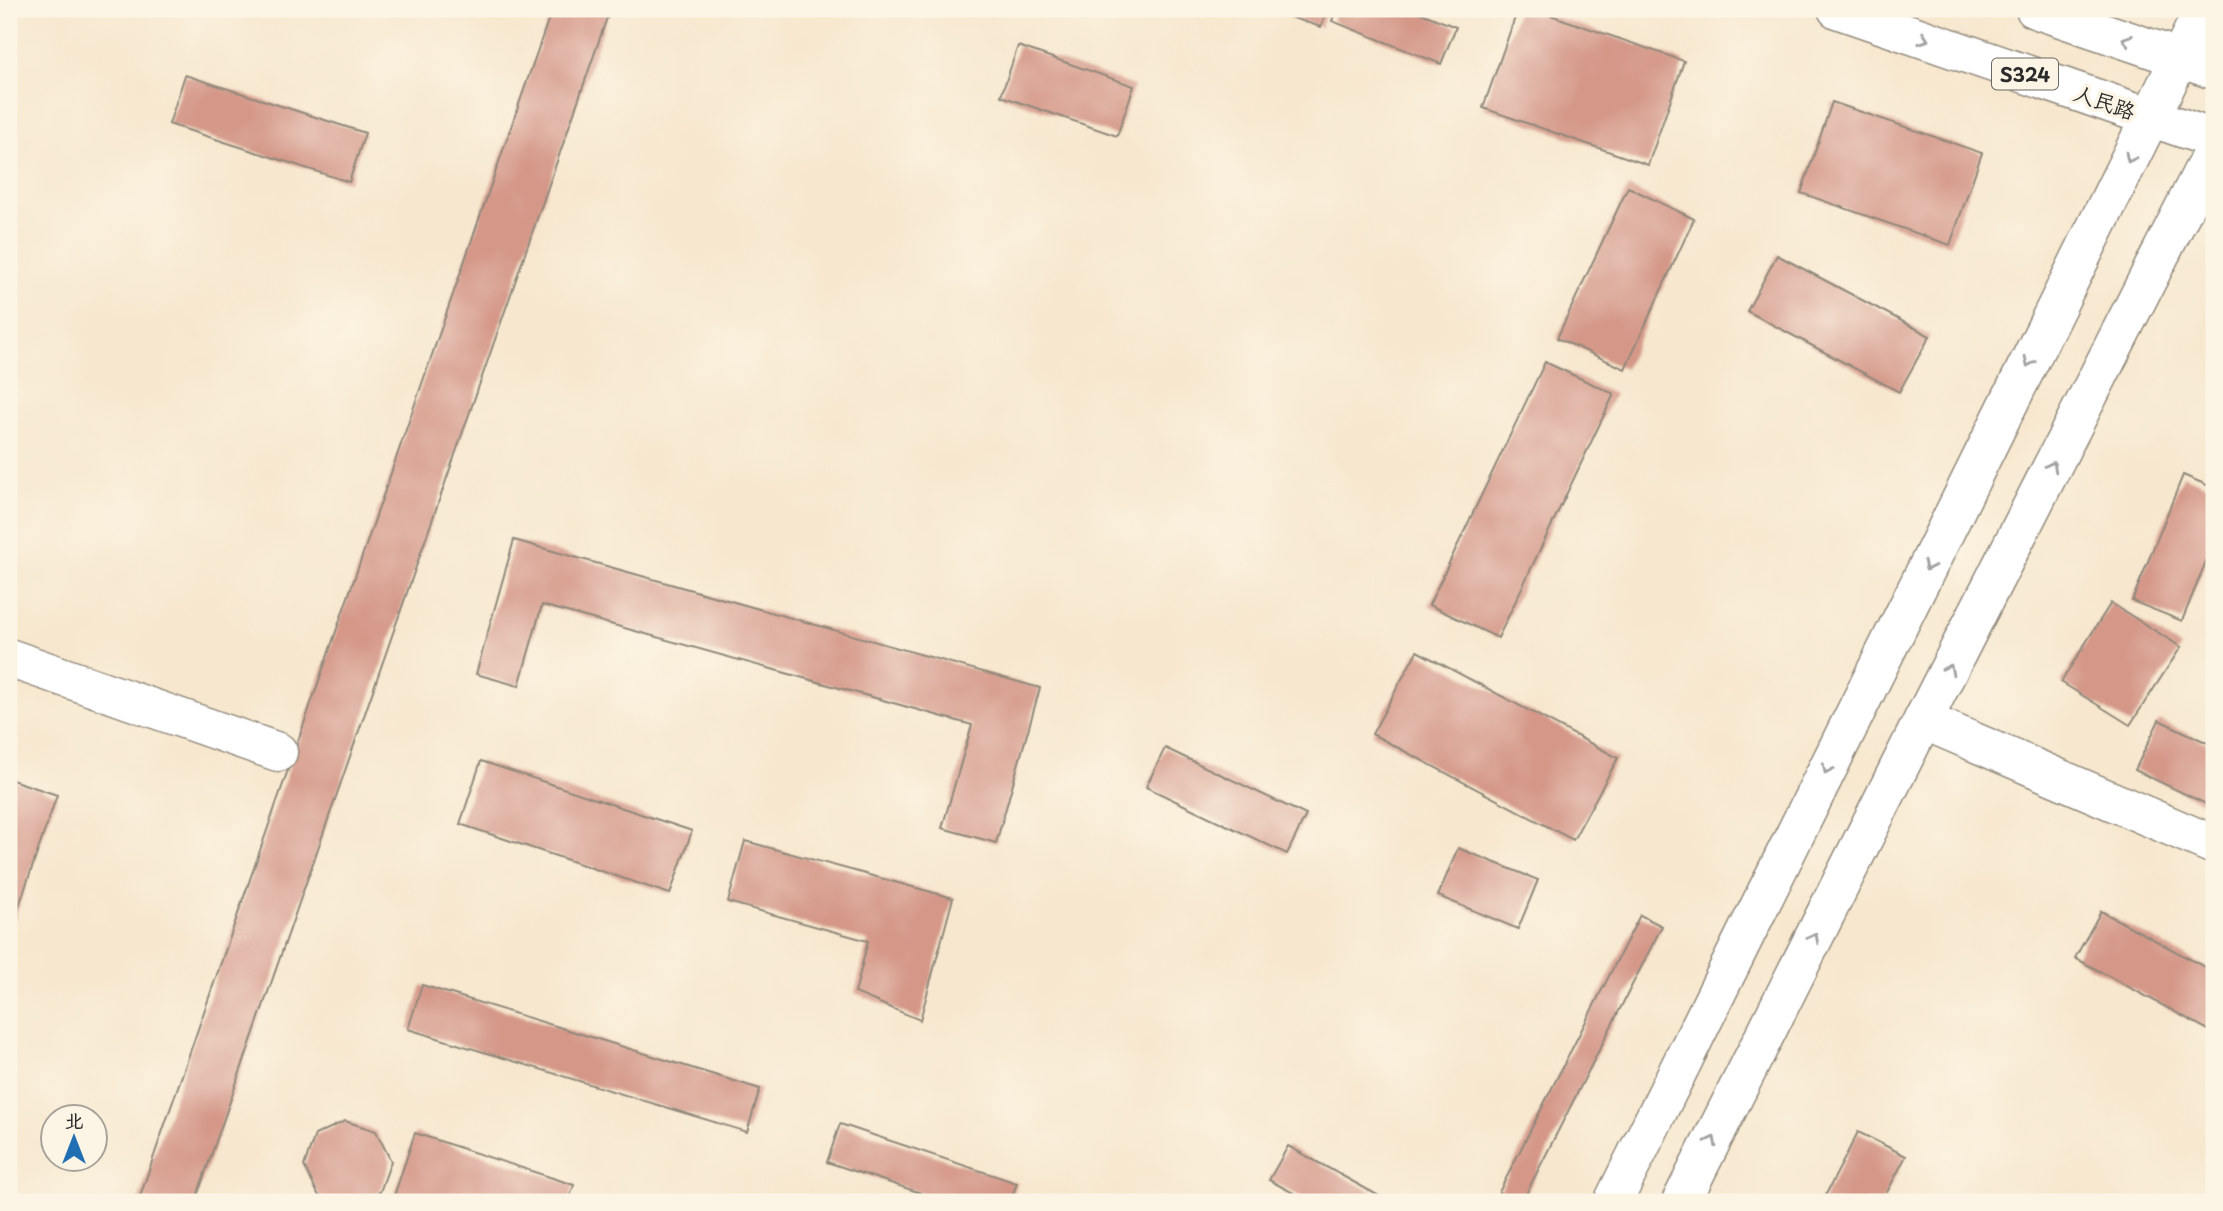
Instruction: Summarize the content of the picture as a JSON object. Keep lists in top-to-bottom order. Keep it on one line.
{"streets":{"street":["S324","人民路"]},"north":"top"}
